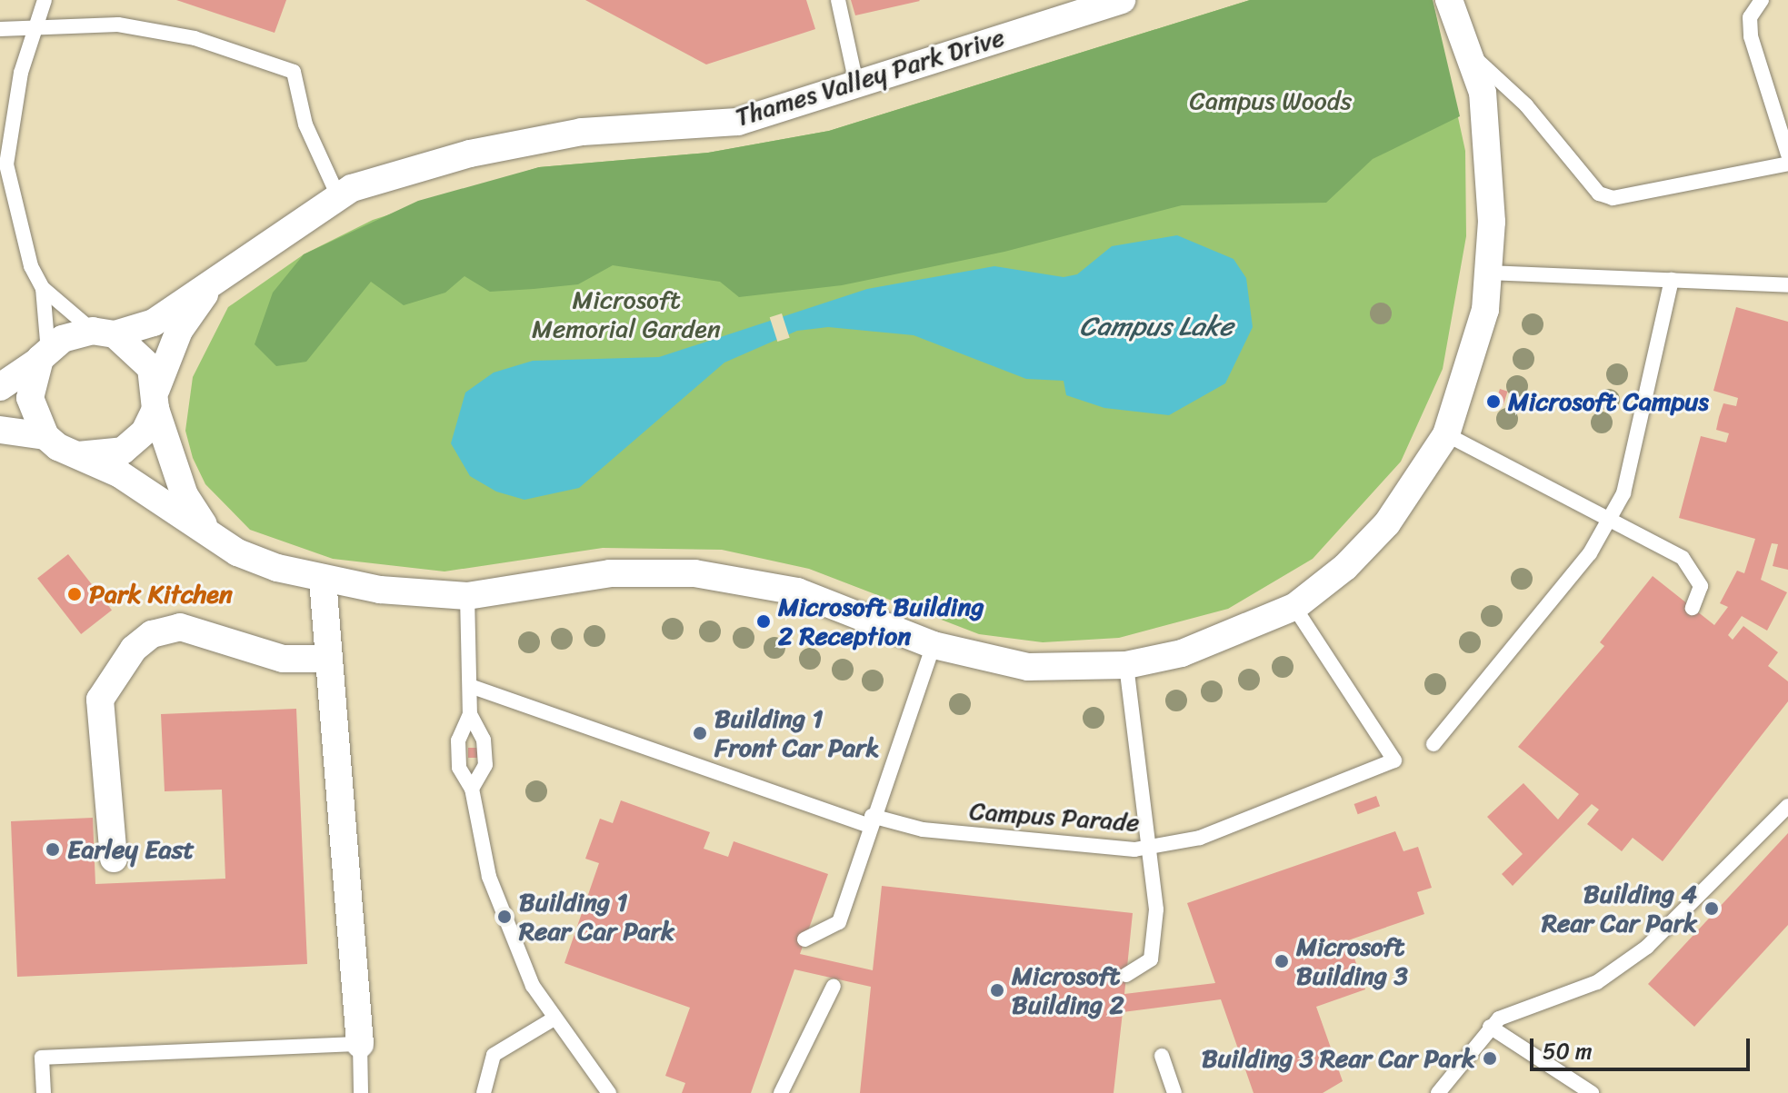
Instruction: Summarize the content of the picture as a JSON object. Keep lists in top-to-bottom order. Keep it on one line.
{"streets":{"street":["Thames Valley Park Drive"],"lane":["Campus Parade"]},"water":["Campus Lake"],"parks":["Campus Woods","Microsoft Memorial Garden"],"places":["Microsoft Campus","Park Kitchen","Microsoft Building 2 Reception","Building 1 Front Car Park","Earley East","Building 4 Rear Car Park","Building 1 Rear Car Park","Microsoft Building 3","Microsoft Building 2","Building 3 Rear Car Park"],"scale_bar":"50 m"}
